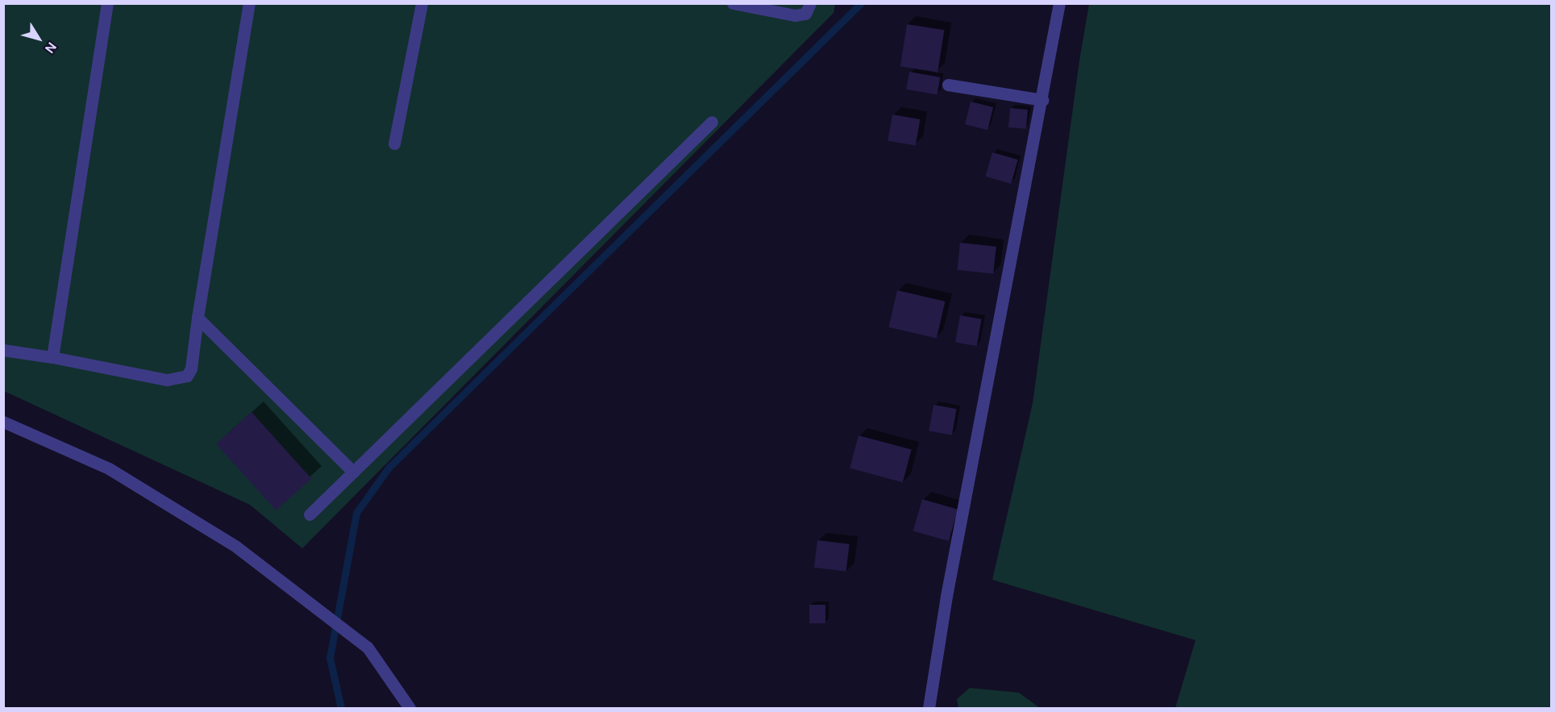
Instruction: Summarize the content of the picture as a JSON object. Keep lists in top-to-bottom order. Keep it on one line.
{"north":"bottom right"}
